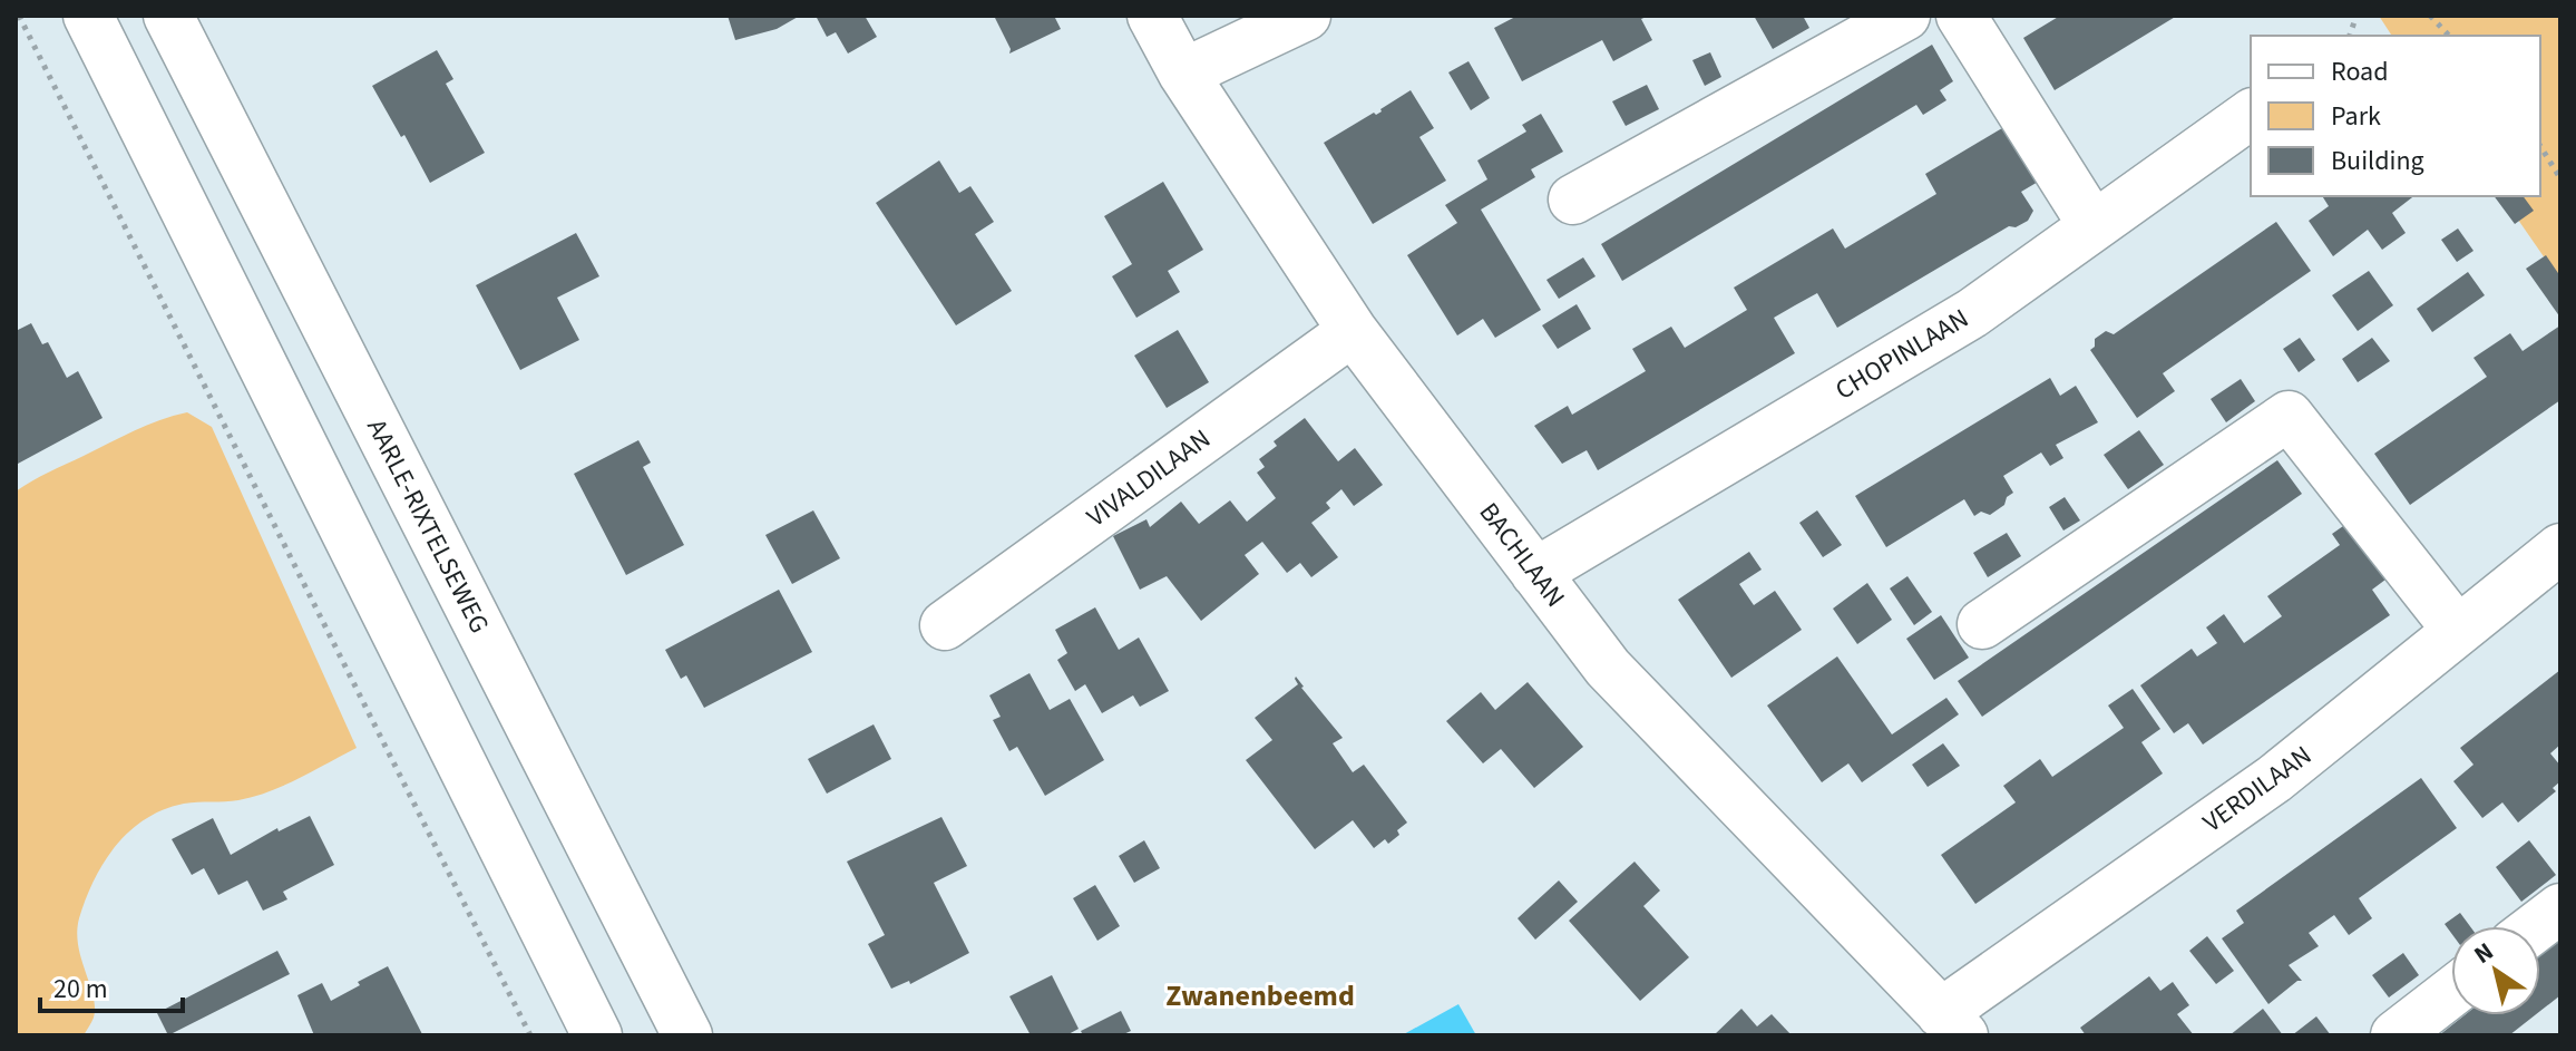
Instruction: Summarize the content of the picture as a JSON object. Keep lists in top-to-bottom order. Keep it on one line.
{"streets":{"street":["CHOPINLAAN","VIVALDILAAN","AARLE-RIXTELSEWEG","BACHLAAN","VERDILAAN"]},"crossings":[["CHOPINLAAN","BACHLAAN"],["VIVALDILAAN","BACHLAAN"],["BACHLAAN","VERDILAAN"]],"districts":["Zwanenbeemd"],"legend":["Road","Park","Building"],"scale_bar":"20 m","north":"top left"}
